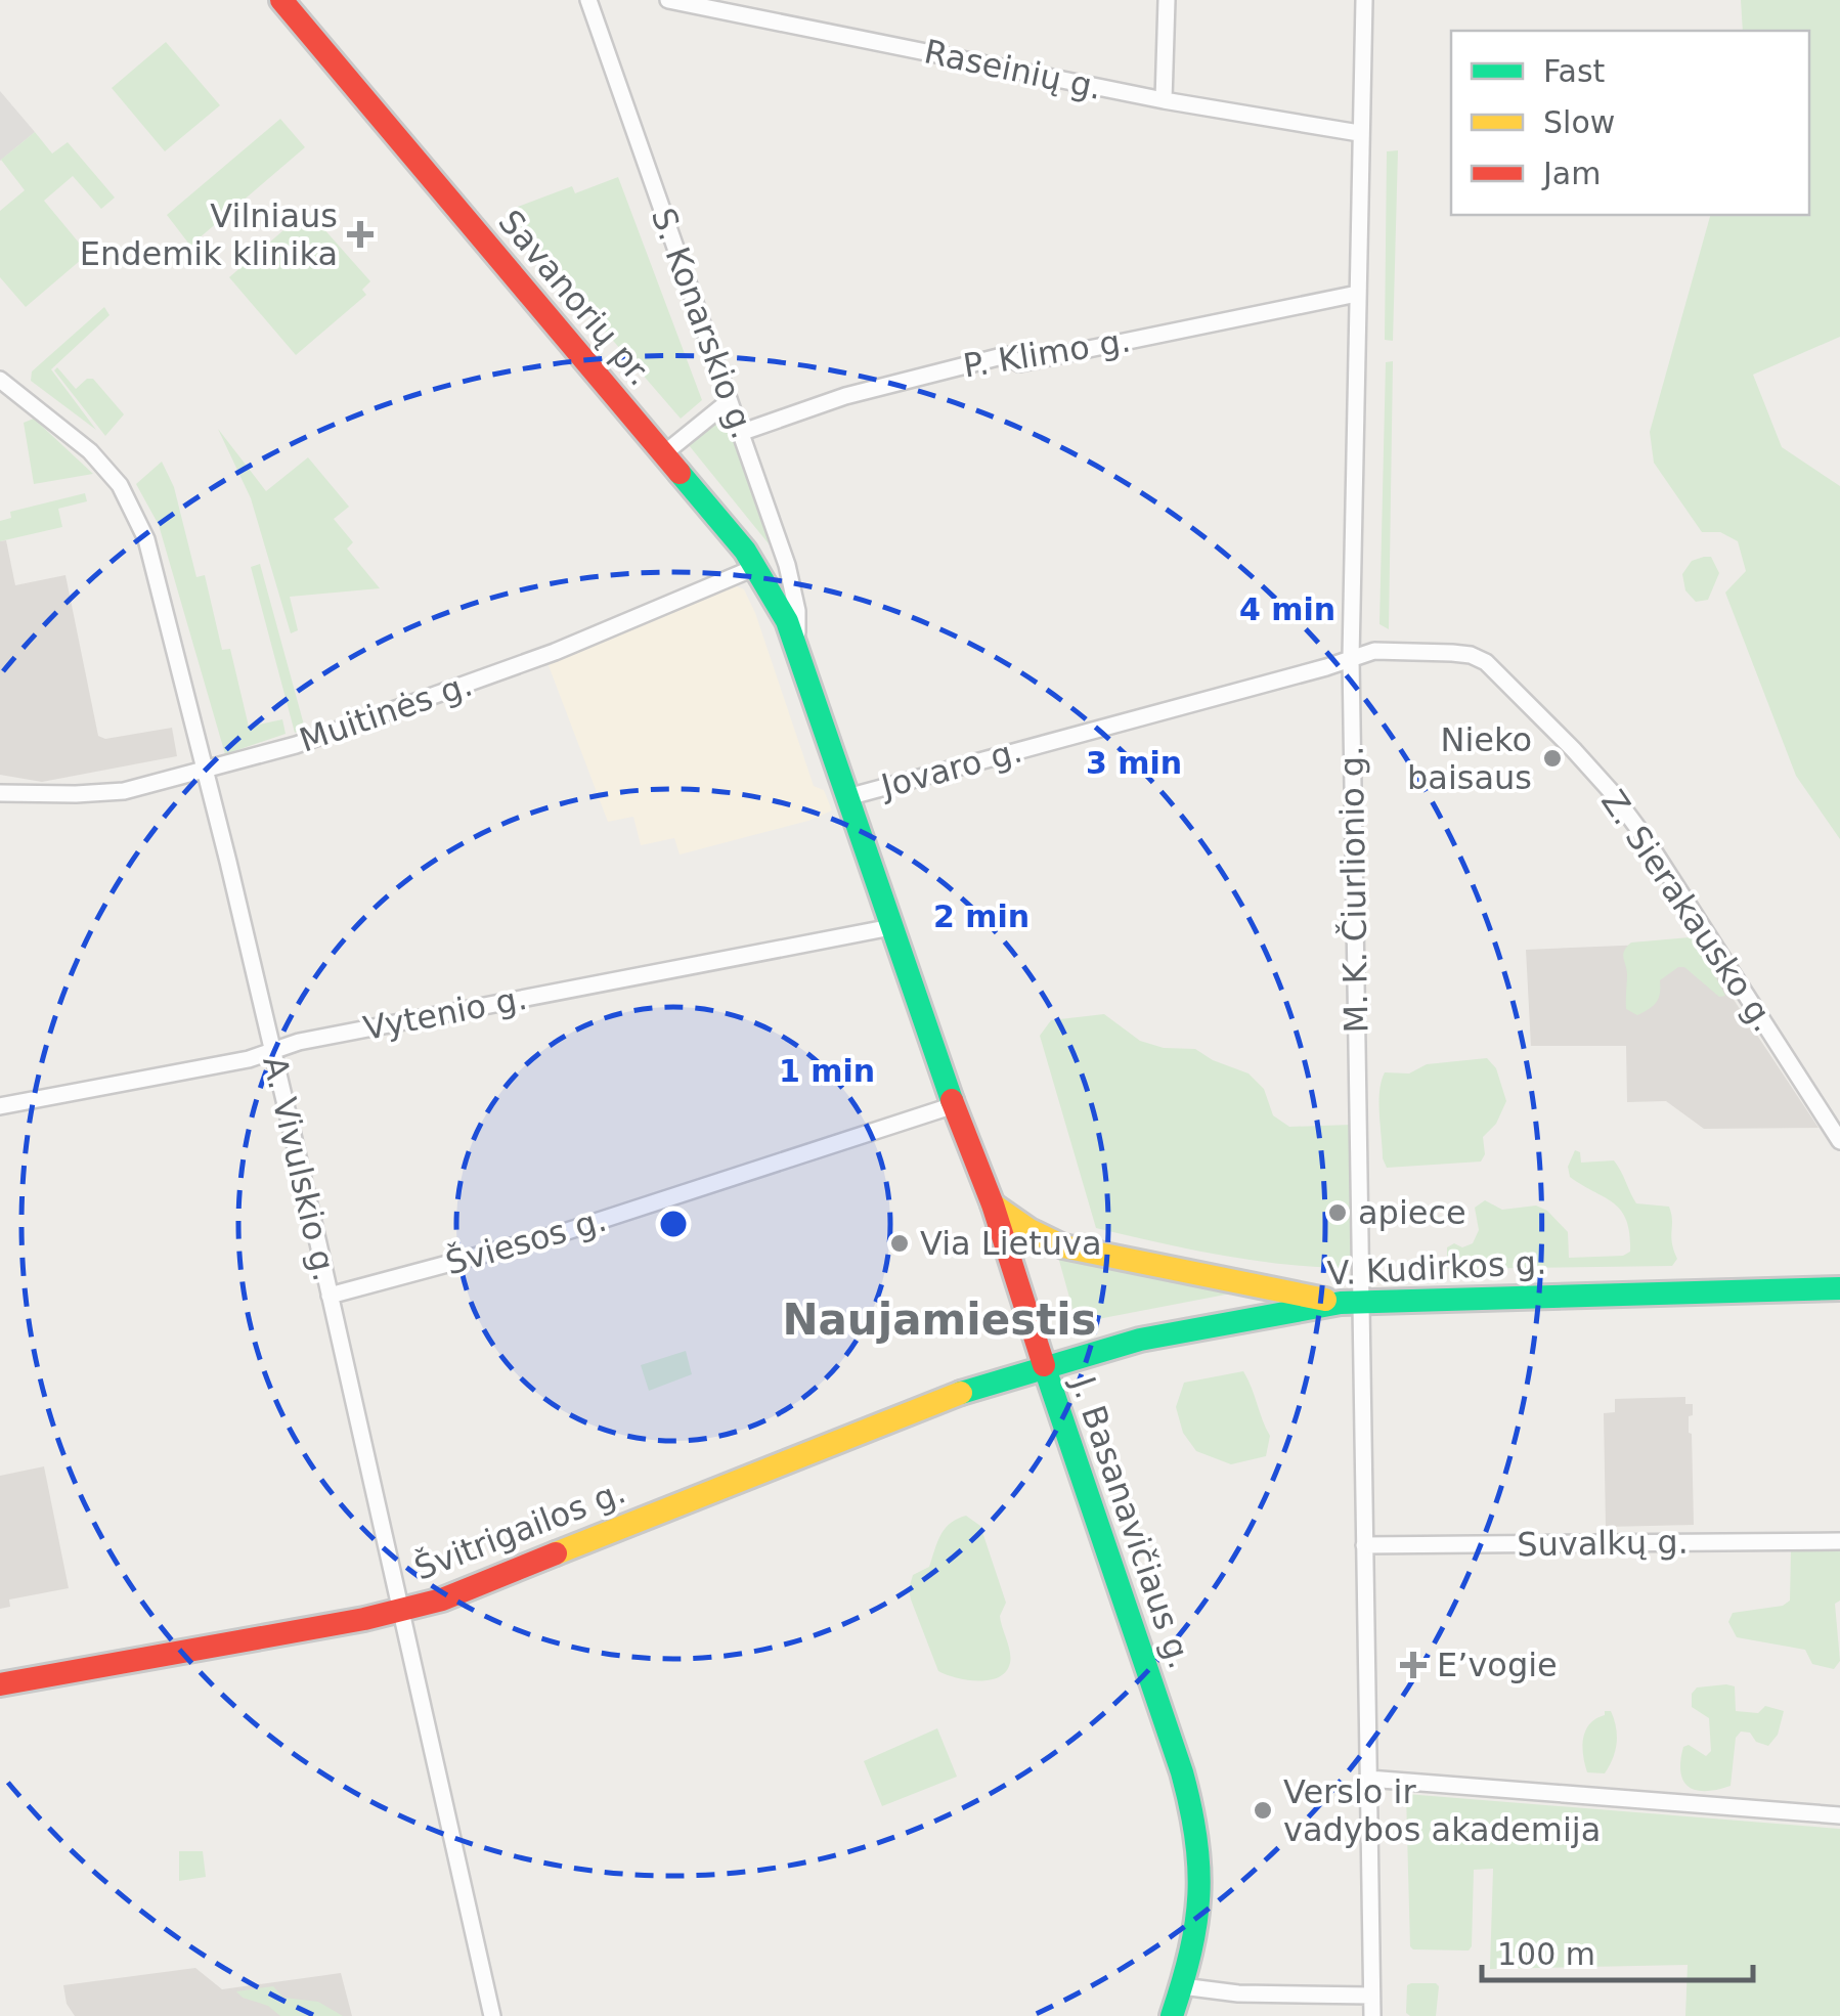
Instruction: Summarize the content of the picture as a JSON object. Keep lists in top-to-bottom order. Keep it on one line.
{"streets":{"main road":["Savanorių pr.","V. Kudirkos g.","J. Basanavičiaus g.","Švitrigailos g."],"street":["Raseinių g.","S. Konarskio g.","P. Klimo g.","Muitinės g.","Jovaro g.","M. K. Čiurlionio g.","Z. Sierakausko g.","Vytenio g.","A. Vivulskio g.","Šviesos g.","Suvalkų g."]},"crossings":[["Raseinių g.","M. K. Čiurlionio g."],["Savanorių pr.","S. Konarskio g."],["Savanorių pr.","Muitinės g."],["Savanorių pr.","J. Basanavičiaus g."],["S. Konarskio g.","P. Klimo g."],["S. Konarskio g.","J. Basanavičiaus g."],["P. Klimo g.","M. K. Čiurlionio g."],["Muitinės g.","A. Vivulskio g."],["Jovaro g.","M. K. Čiurlionio g."],["Jovaro g.","Z. Sierakausko g."],["Jovaro g.","J. Basanavičiaus g."],["M. K. Čiurlionio g.","Z. Sierakausko g."],["M. K. Čiurlionio g.","V. Kudirkos g."],["M. K. Čiurlionio g.","Suvalkų g."],["Vytenio g.","A. Vivulskio g."],["Vytenio g.","J. Basanavičiaus g."],["A. Vivulskio g.","Šviesos g."],["A. Vivulskio g.","Švitrigailos g."],["Šviesos g.","J. Basanavičiaus g."],["V. Kudirkos g.","J. Basanavičiaus g."],["V. Kudirkos g.","Švitrigailos g."],["J. Basanavičiaus g.","Švitrigailos g."]],"districts":["Naujamiestis"],"places":{"health":["Vilniaus Endemik klinika","E’vogie"],"other":["Nieko baisaus","apiece","Via Lietuva","Verslo ir vadybos akademija"]},"legend":["Fast","Slow","Jam"],"scale_bar":"100 m","rings":["4 min","3 min","2 min","1 min"]}
